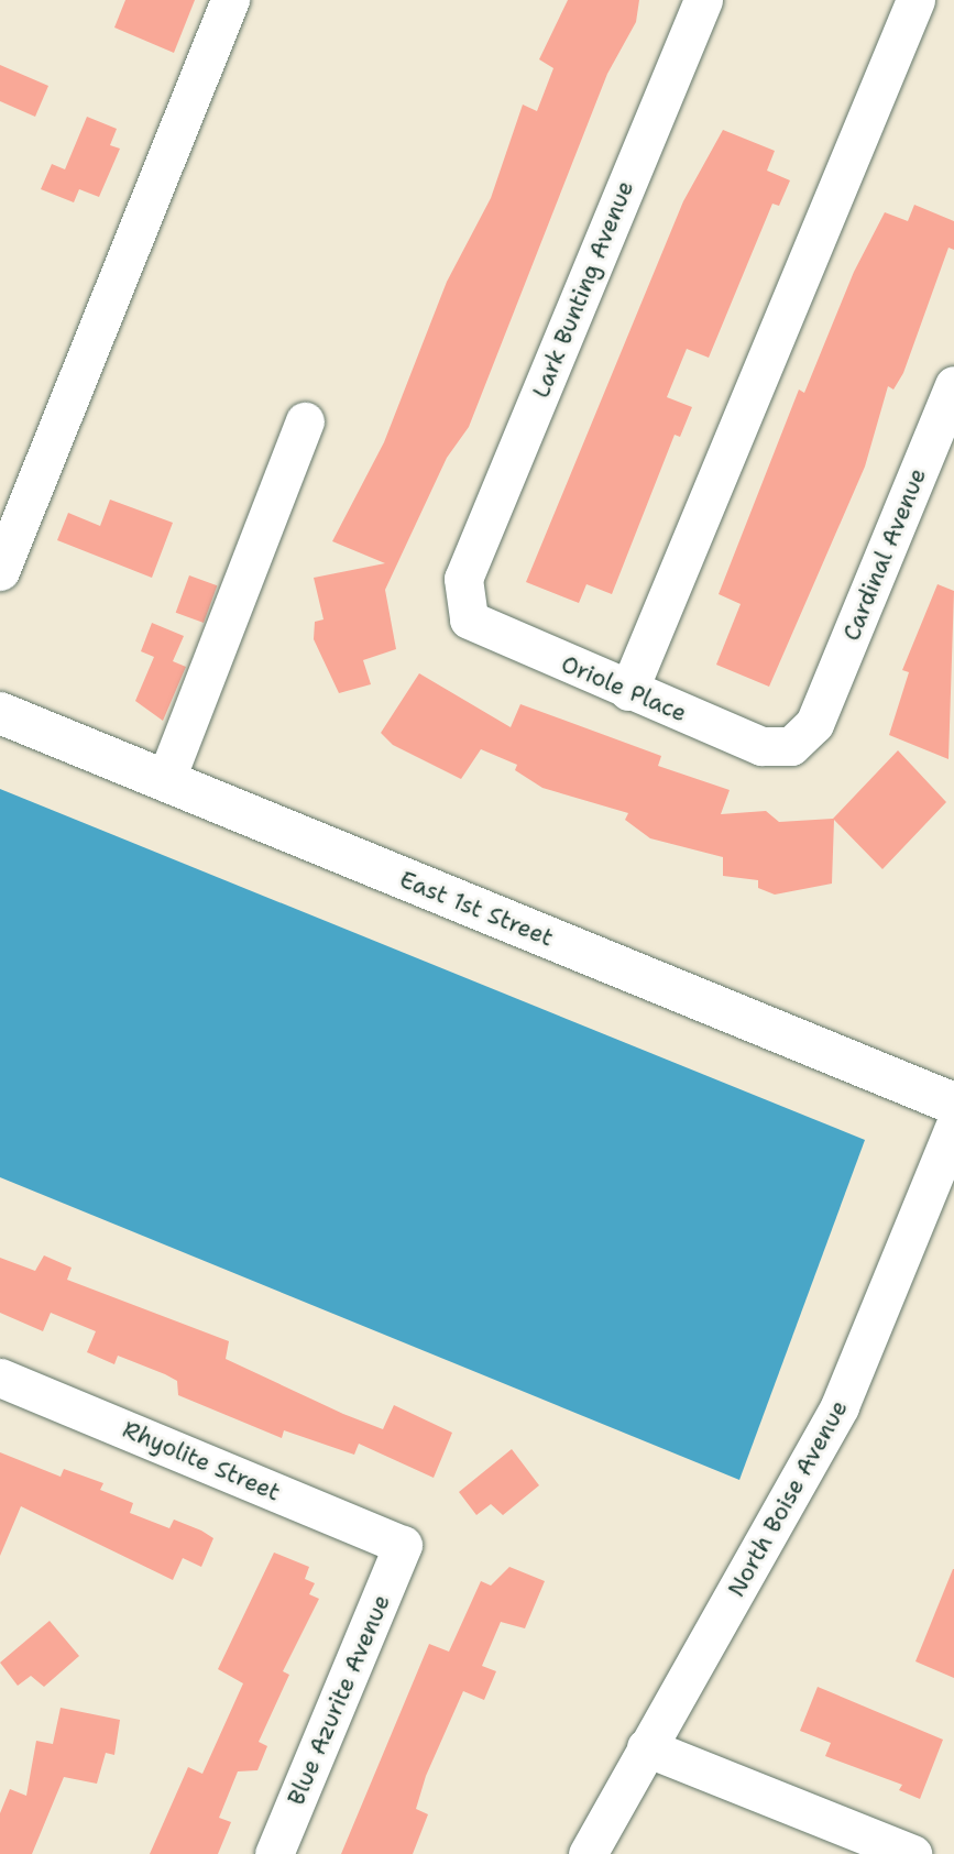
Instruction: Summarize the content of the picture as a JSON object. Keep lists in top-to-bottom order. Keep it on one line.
{"streets":{"main road":["East 1st Street"],"street":["Lark Bunting Avenue","Cardinal Avenue","Oriole Place","Rhyolite Street","North Boise Avenue","Blue Azurite Avenue"]},"crossings":[["Lark Bunting Avenue","Oriole Place"],["Cardinal Avenue","Oriole Place"],["Rhyolite Street","Blue Azurite Avenue"]]}
